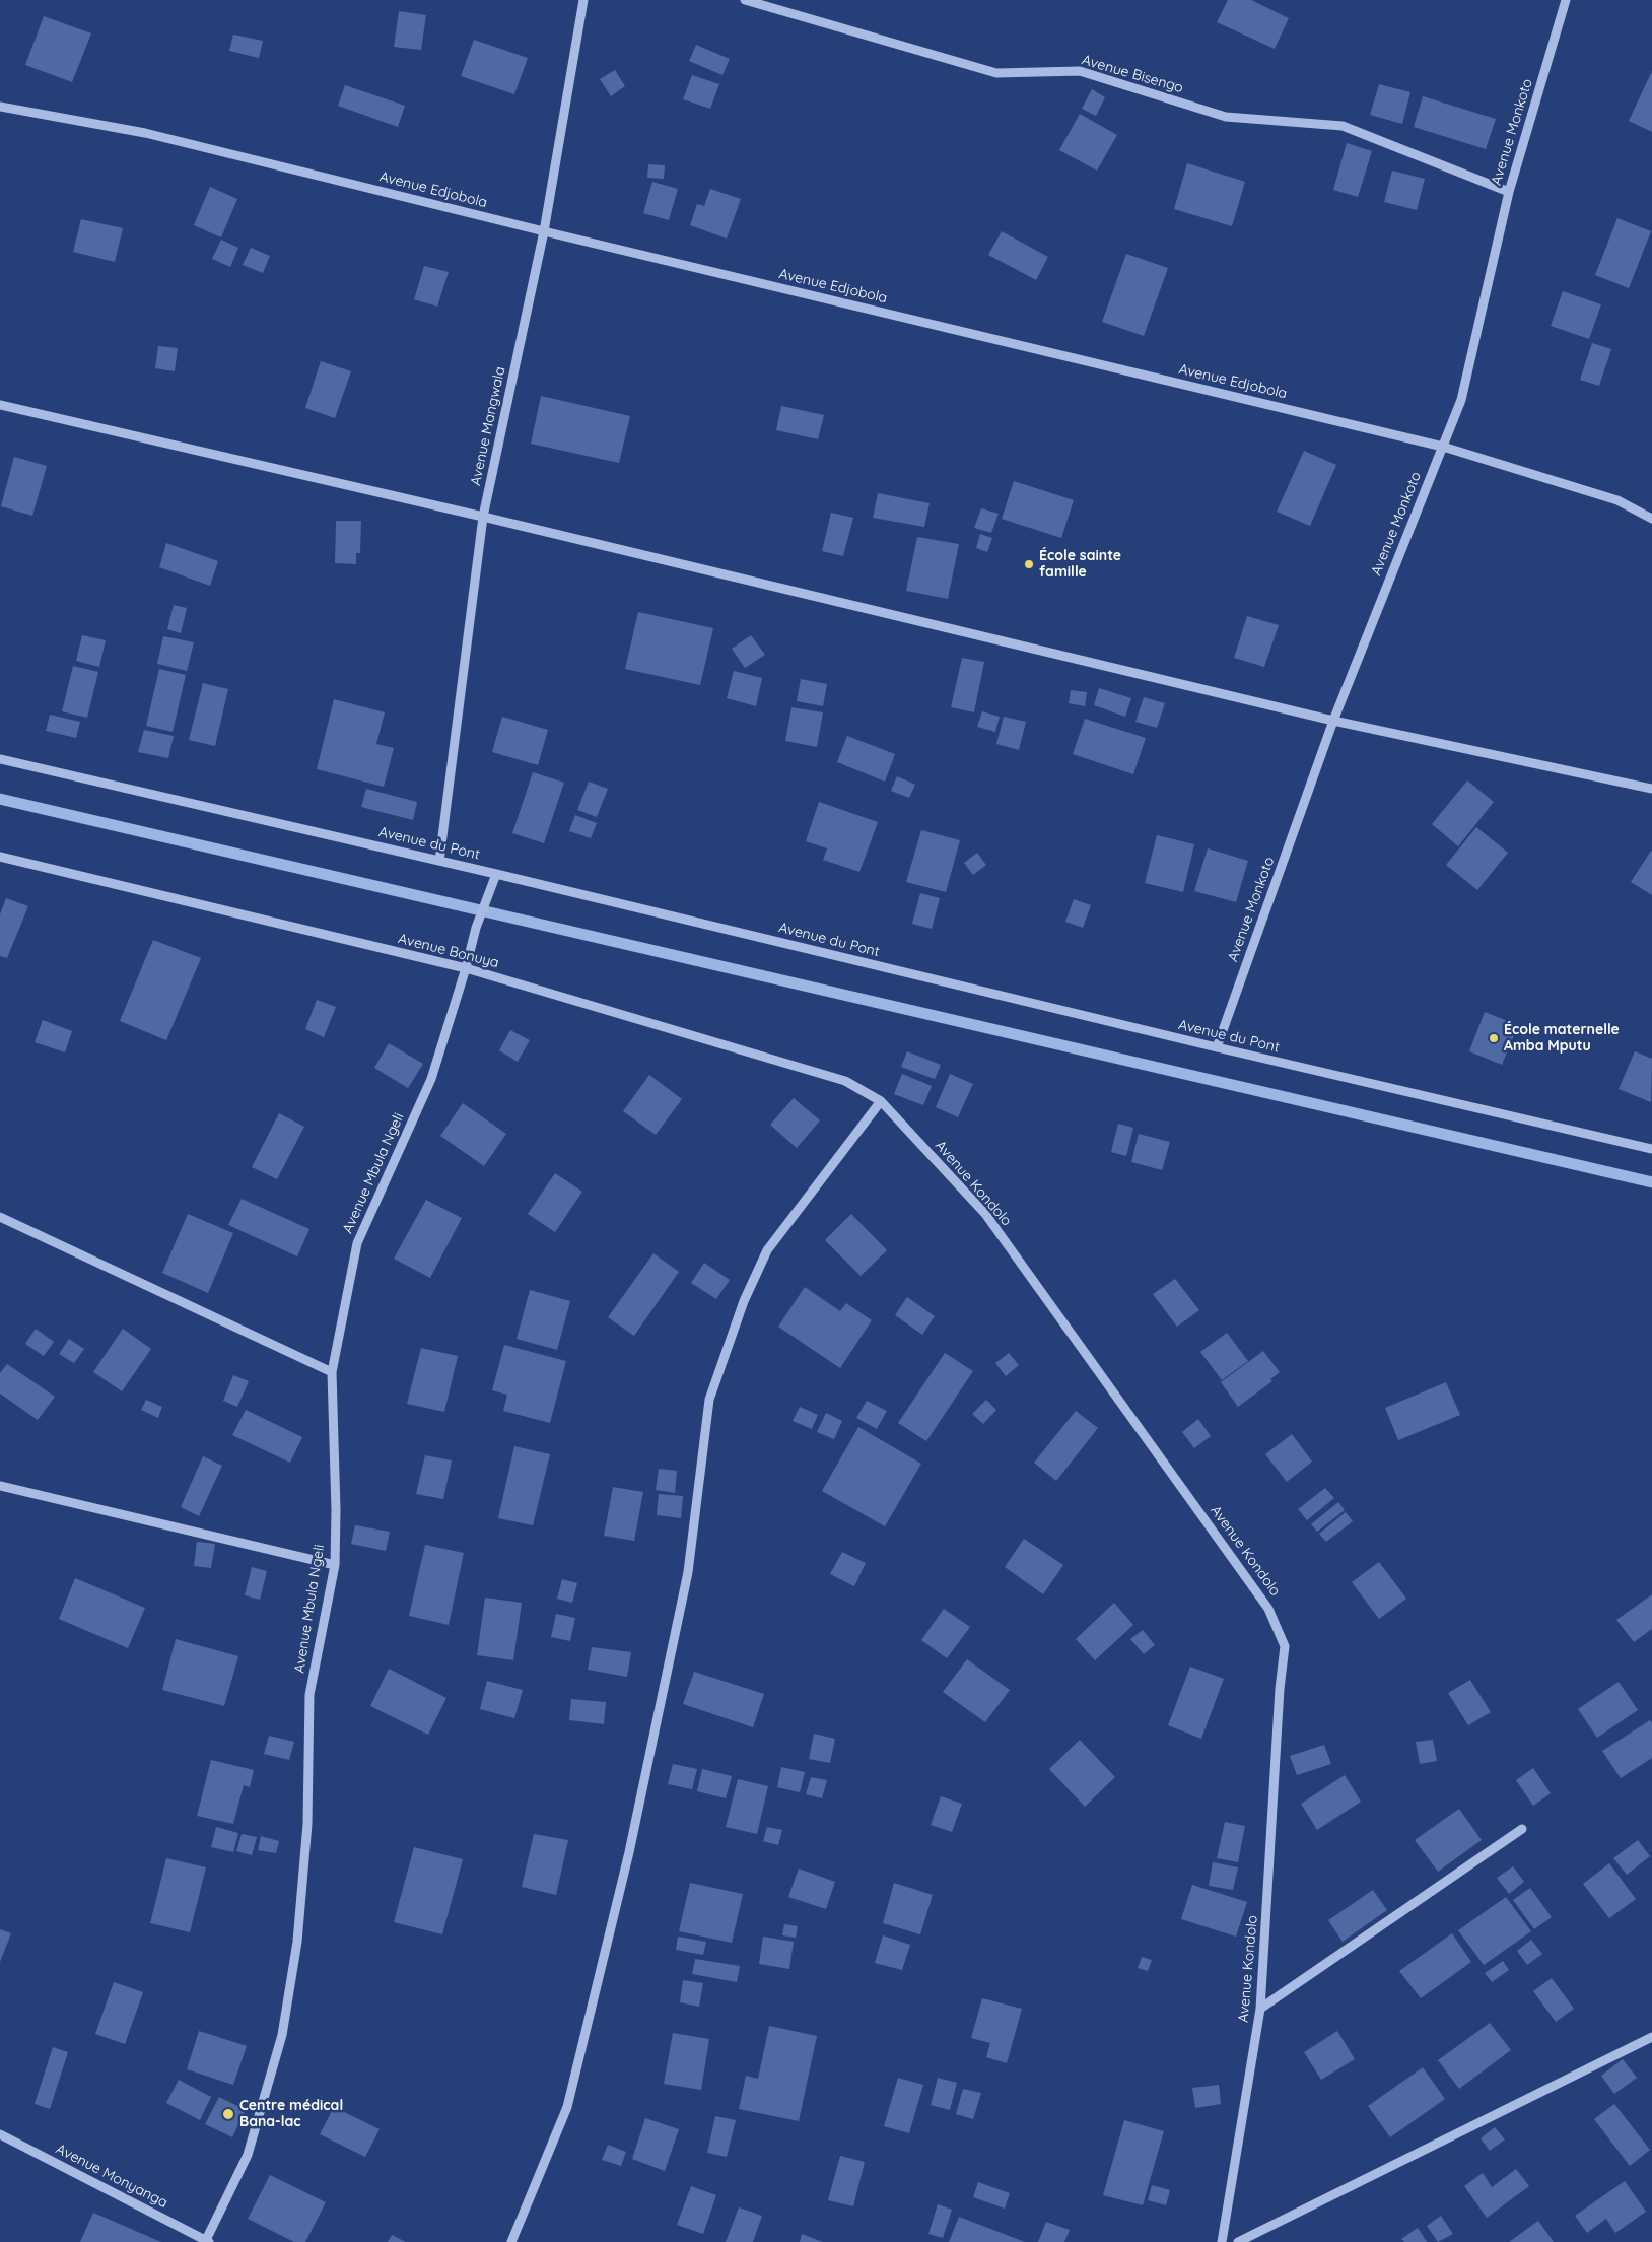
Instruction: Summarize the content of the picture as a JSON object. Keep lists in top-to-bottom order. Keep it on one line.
{"streets":{"street":["Avenue Bisengo","Avenue Monkoto","Avenue Edjobola","Avenue Mangwala","Avenue du Pont","Avenue Bonuya","Avenue Mbula Ngeli","Avenue Kondolo","Avenue Monyanga"]},"crossings":[["Avenue Bisengo","Avenue Monkoto"],["Avenue Monkoto","Avenue Edjobola"],["Avenue Monkoto","Avenue du Pont"],["Avenue Edjobola","Avenue Mangwala"],["Avenue Mangwala","Avenue du Pont"],["Avenue du Pont","Avenue Mbula Ngeli"],["Avenue Bonuya","Avenue Mbula Ngeli"],["Avenue Bonuya","Avenue Kondolo"],["Avenue Mbula Ngeli","Avenue Monyanga"]],"places":["École sainte famille","École maternelle Amba Mputu","Centre médical Bana-lac"]}
